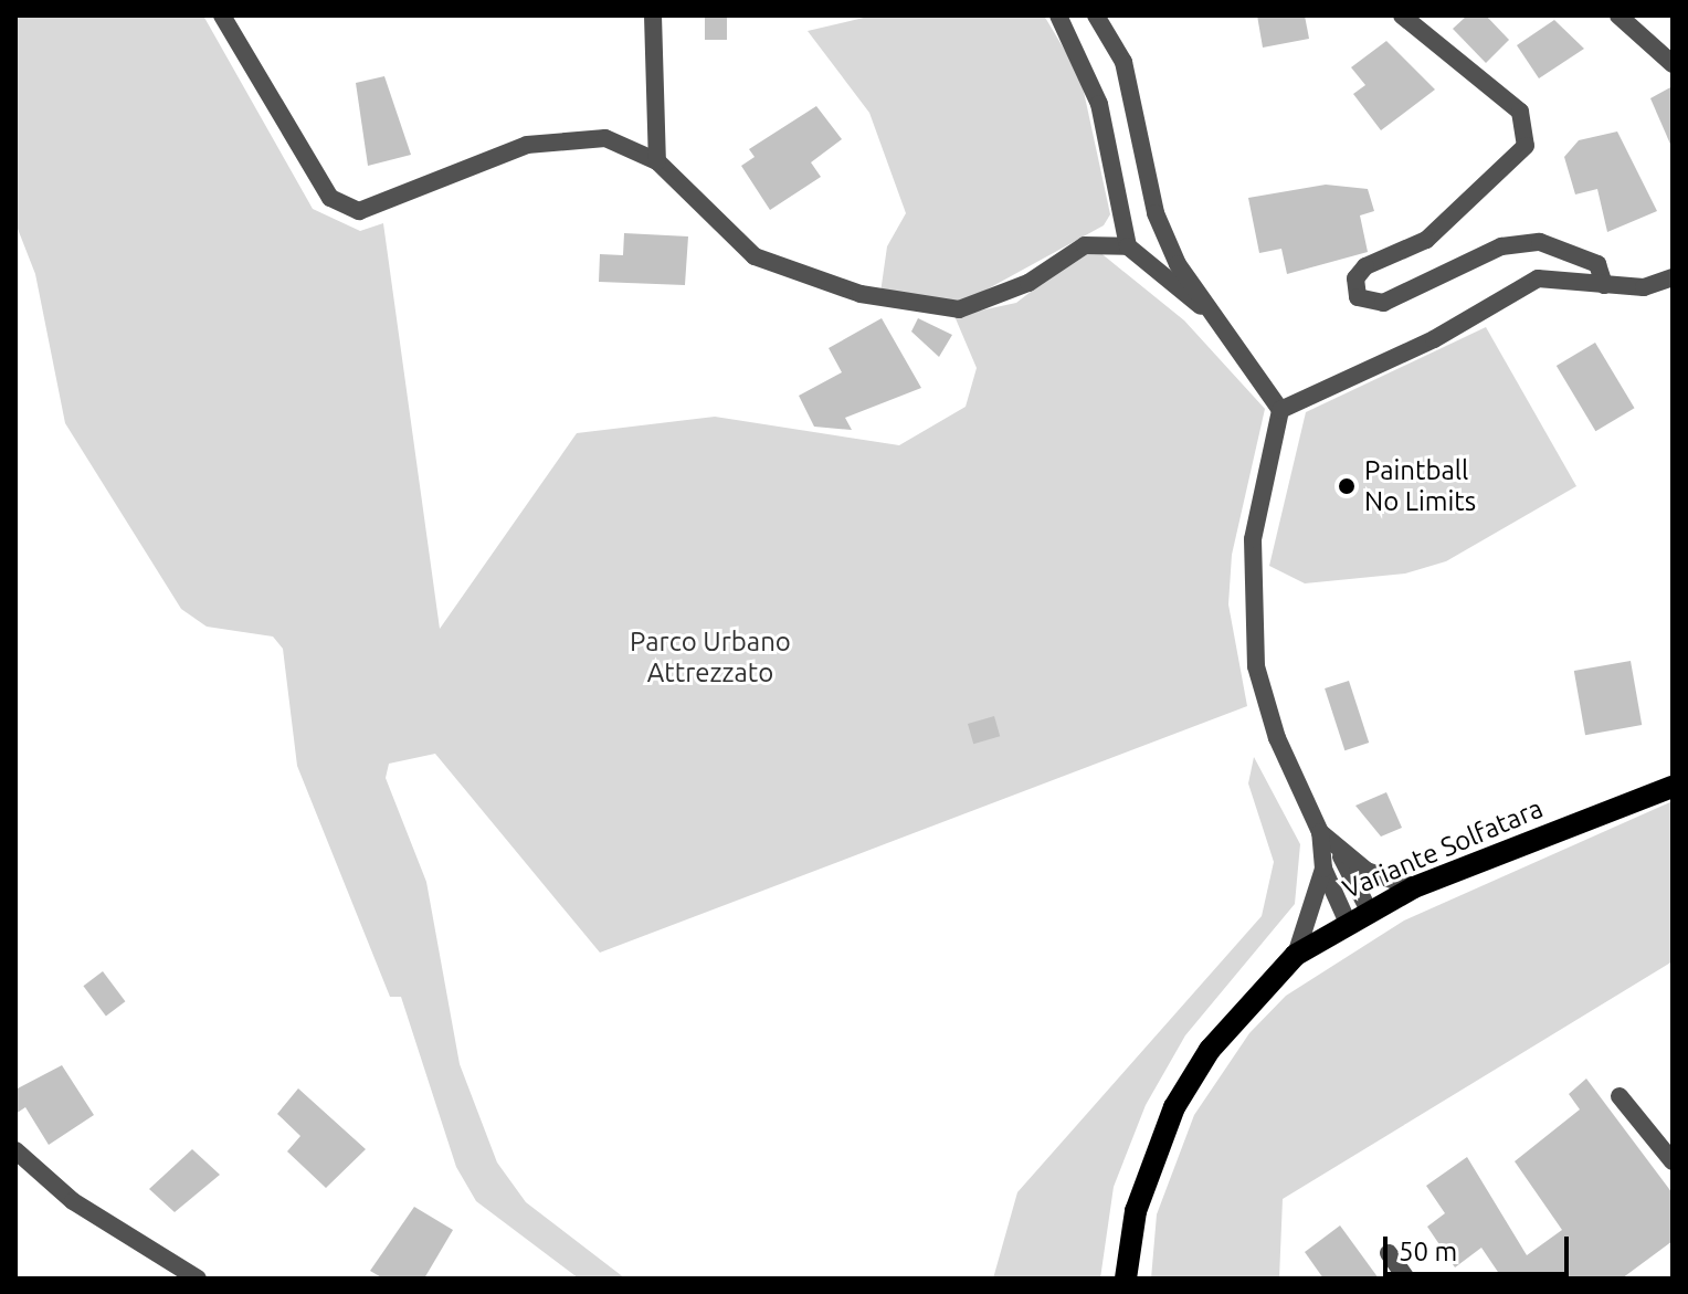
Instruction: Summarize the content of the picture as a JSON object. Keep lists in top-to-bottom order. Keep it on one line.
{"streets":{"main road":["Variante Solfatara"]},"parks":["Parco Urbano Attrezzato"],"places":["Paintball No Limits"],"scale_bar":"50 m"}
